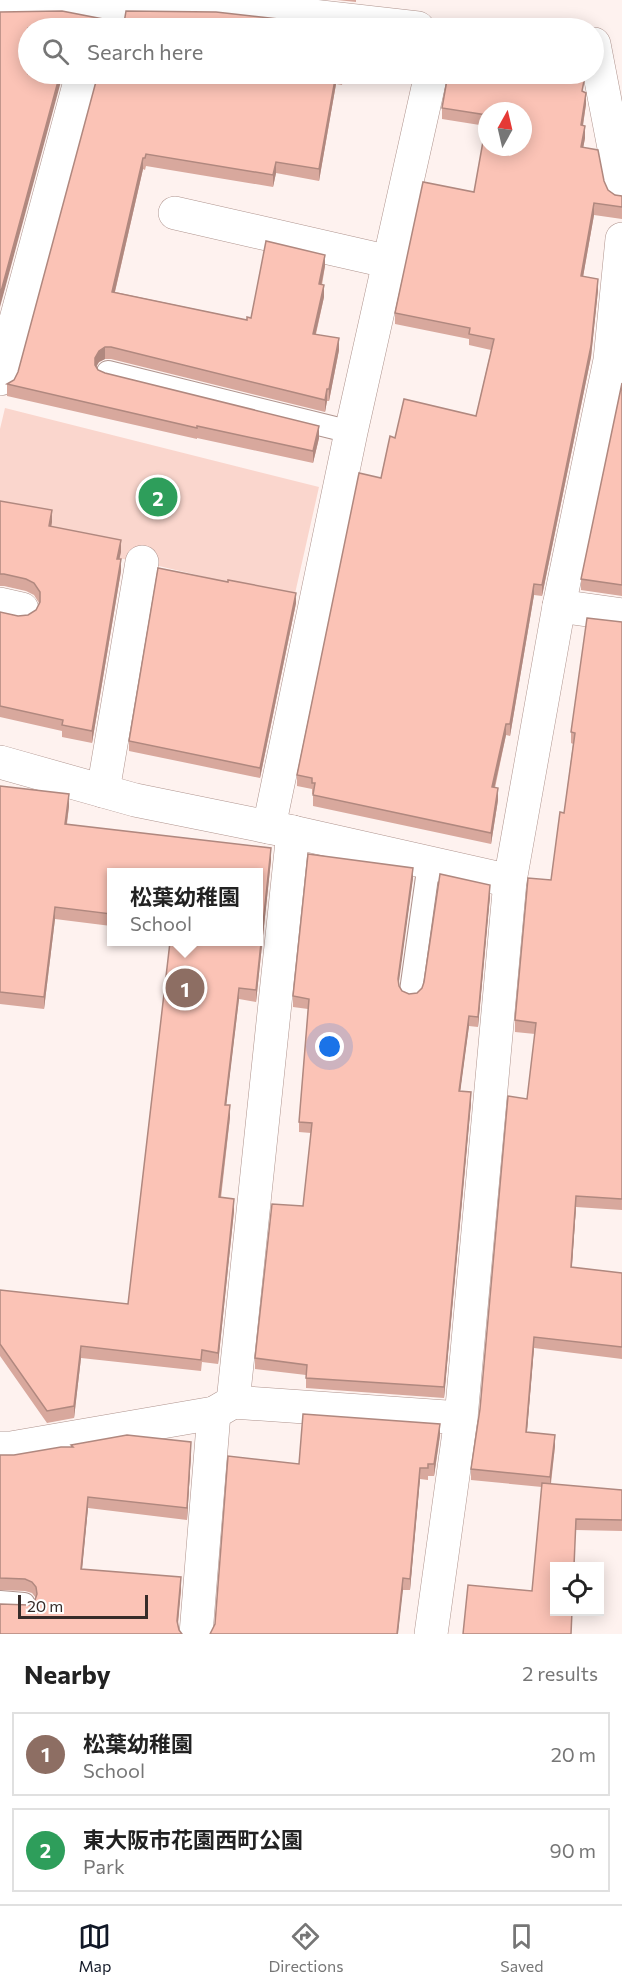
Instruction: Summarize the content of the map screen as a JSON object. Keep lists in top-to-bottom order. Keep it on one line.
{"scale_bar":"20 m","north":"top","page":{"search":"Search here","pins":["2","1"],"popup":["松葉幼稚園","School"],"scale":"20 m","heading":["Nearby","2 results"],"list":[{"mark":"1","name":"松葉幼稚園","note":"School","value":"20 m"},{"mark":"2","name":"東大阪市花園西町公園","note":"Park","value":"90 m"}],"nav":["Map","Directions","Saved"]}}
